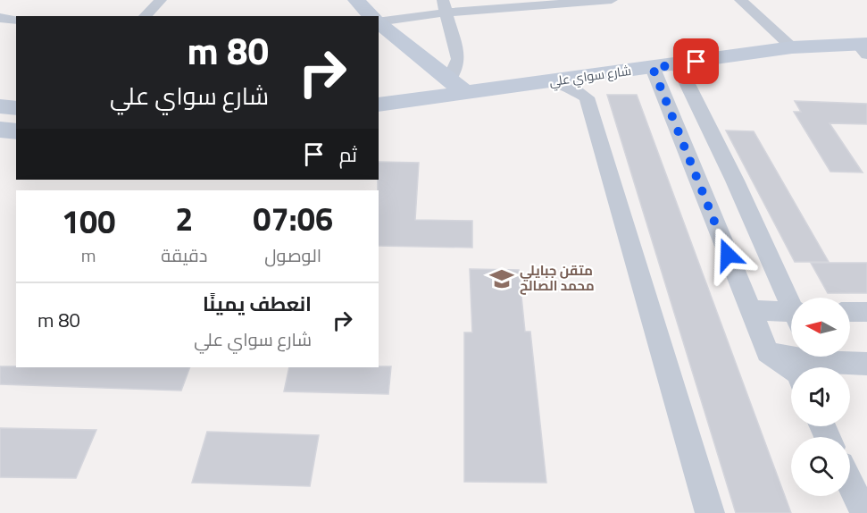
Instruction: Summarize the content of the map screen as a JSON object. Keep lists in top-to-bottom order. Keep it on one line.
{"streets":{"main road":["شارع سواي علي"]},"places":{"school or university":["متقن جبايلي محمد الصالح"]},"north":"left","page":{"turn":["80 m","شارع سواي علي"],"then":"ثم","eta":["07:06","الوصول","2","دقيقة","100","m"],"list":[{"name":"انعطف يمينًا","note":"شارع سواي علي","value":"80 m"}]}}
